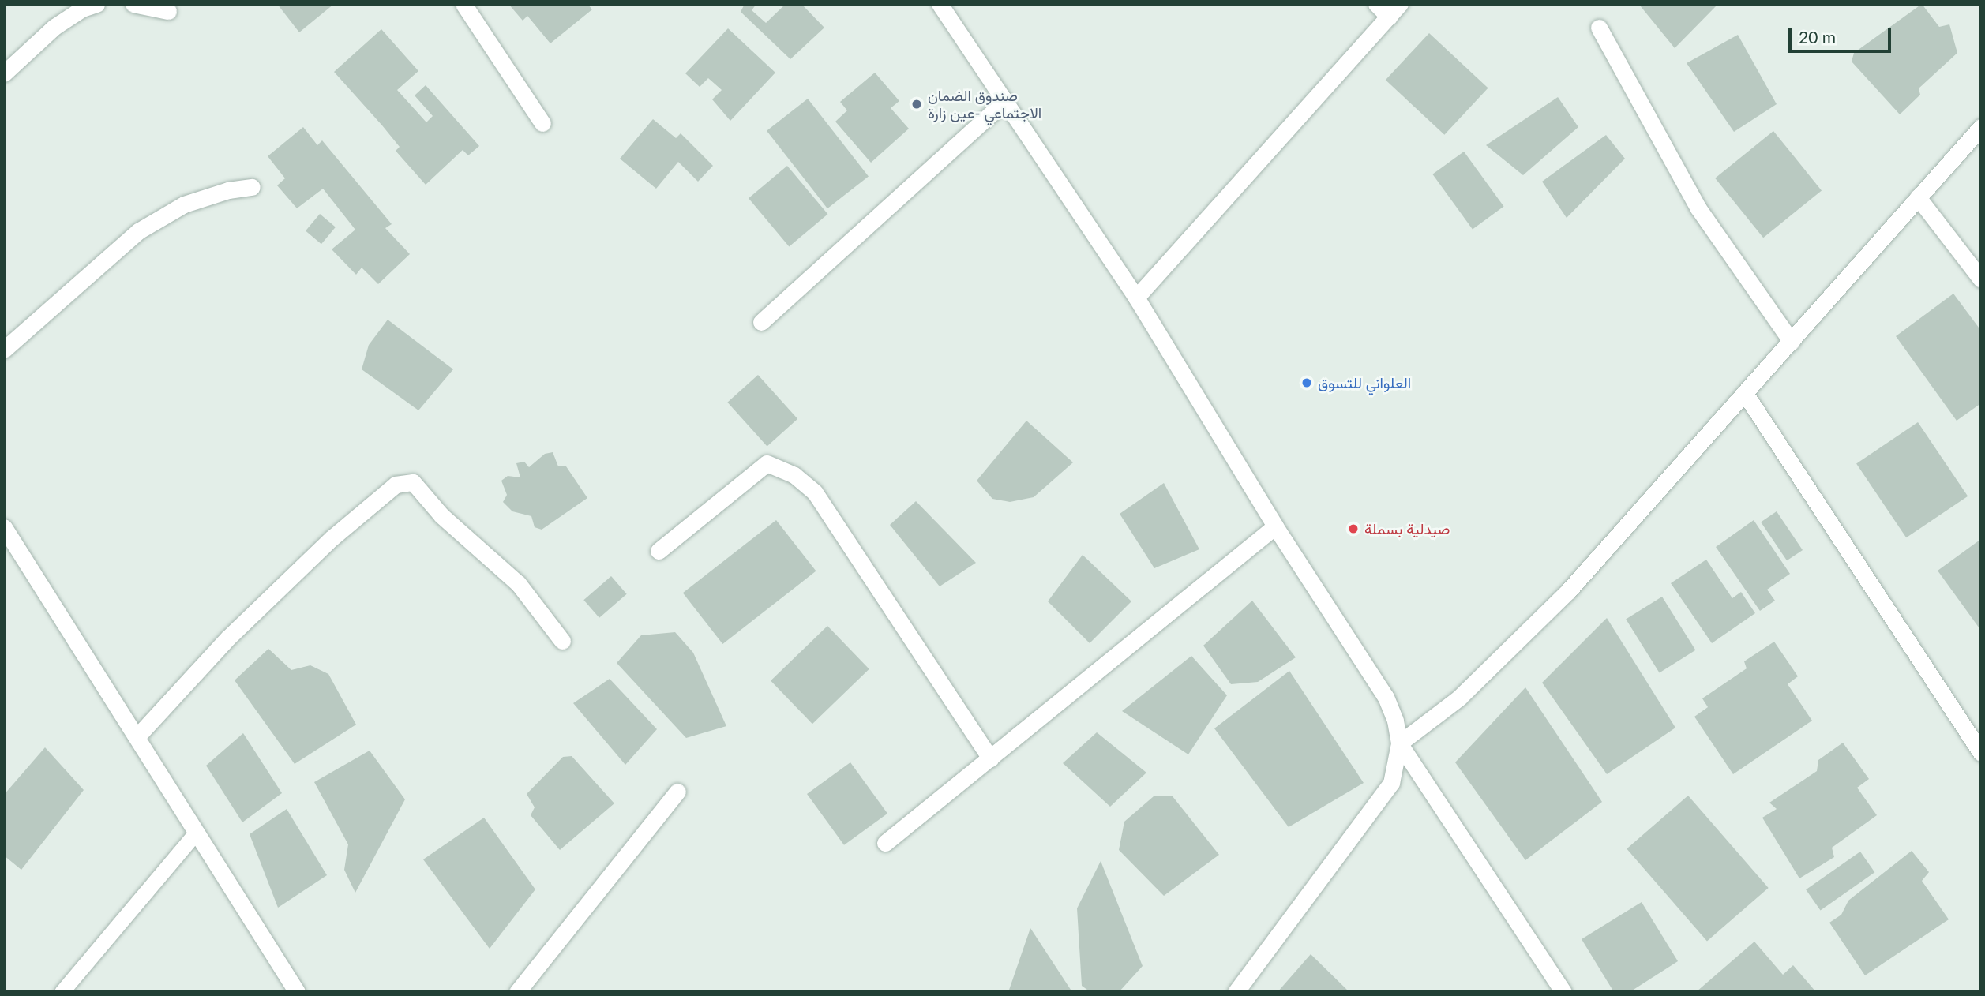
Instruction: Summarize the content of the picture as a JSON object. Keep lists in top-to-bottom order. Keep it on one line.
{"places":["صندوق الضمان الاجتماعي -عين زارة","العلواني للتسوق","صيدلية بسملة"],"scale_bar":"20 m"}
